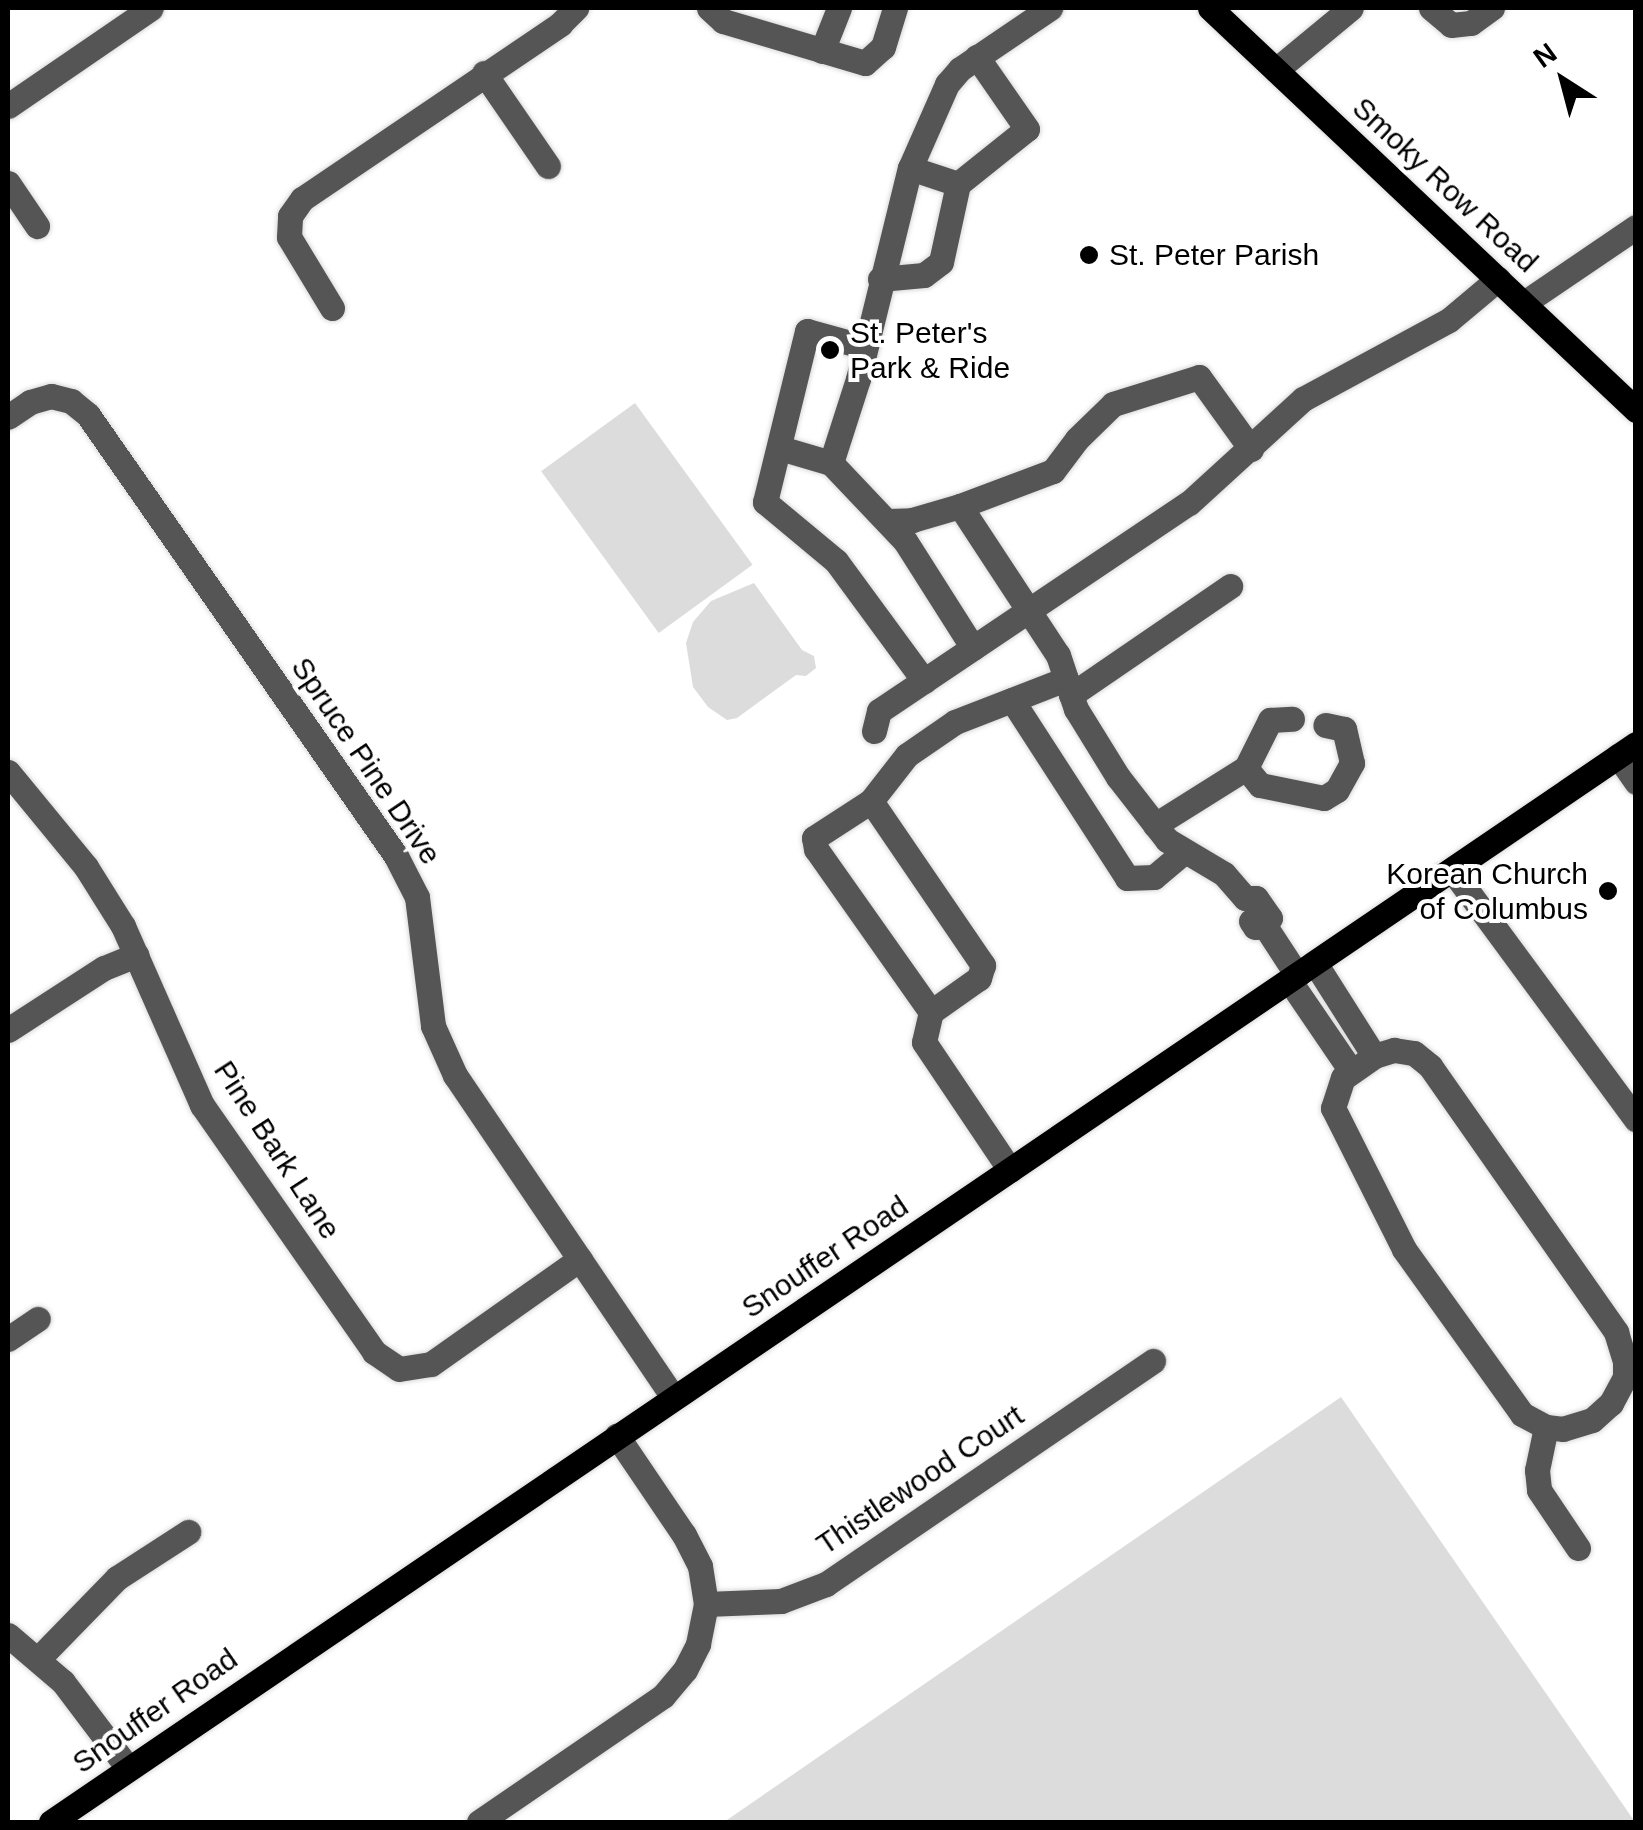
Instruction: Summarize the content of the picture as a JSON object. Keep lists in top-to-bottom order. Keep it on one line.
{"streets":{"main road":["Smoky Row Road","Snouffer Road"],"street":["Spruce Pine Drive","Pine Bark Lane","Thistlewood Court"]},"crossings":[["Spruce Pine Drive","Pine Bark Lane"],["Spruce Pine Drive","Snouffer Road"]],"places":["St. Peter Parish","St. Peter's Park & Ride","Korean Church of Columbus"],"north":"top left"}
